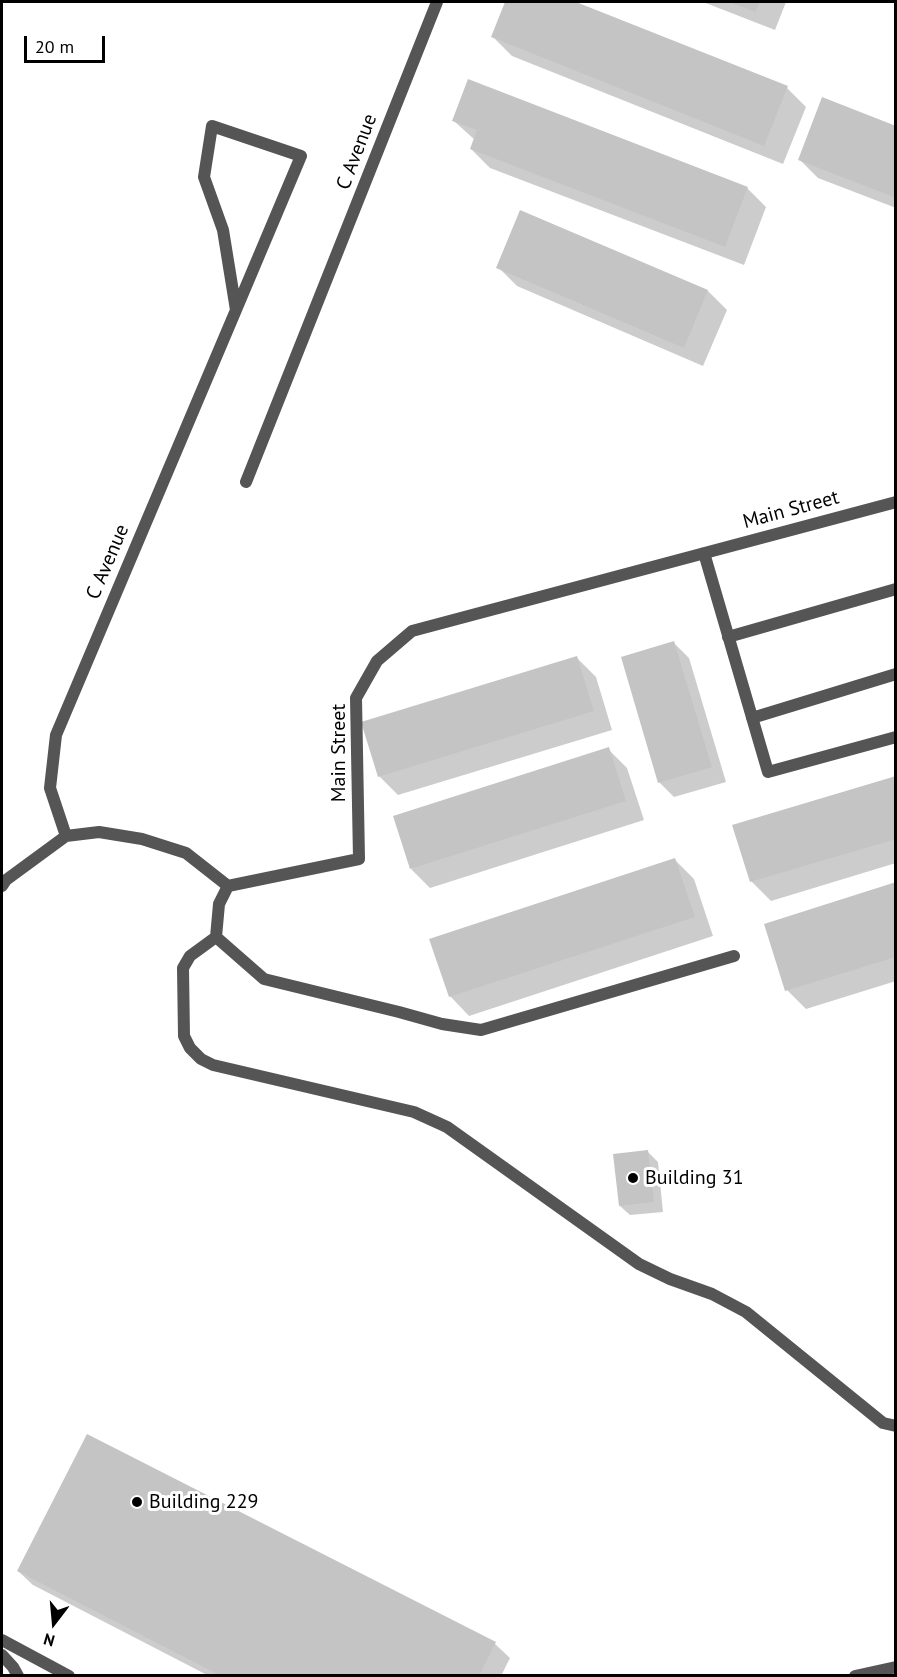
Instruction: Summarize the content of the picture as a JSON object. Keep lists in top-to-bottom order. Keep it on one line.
{"streets":{"street":["C Avenue","Main Street"]},"places":["Building 31","Building 229"],"scale_bar":"20 m","north":"bottom"}
